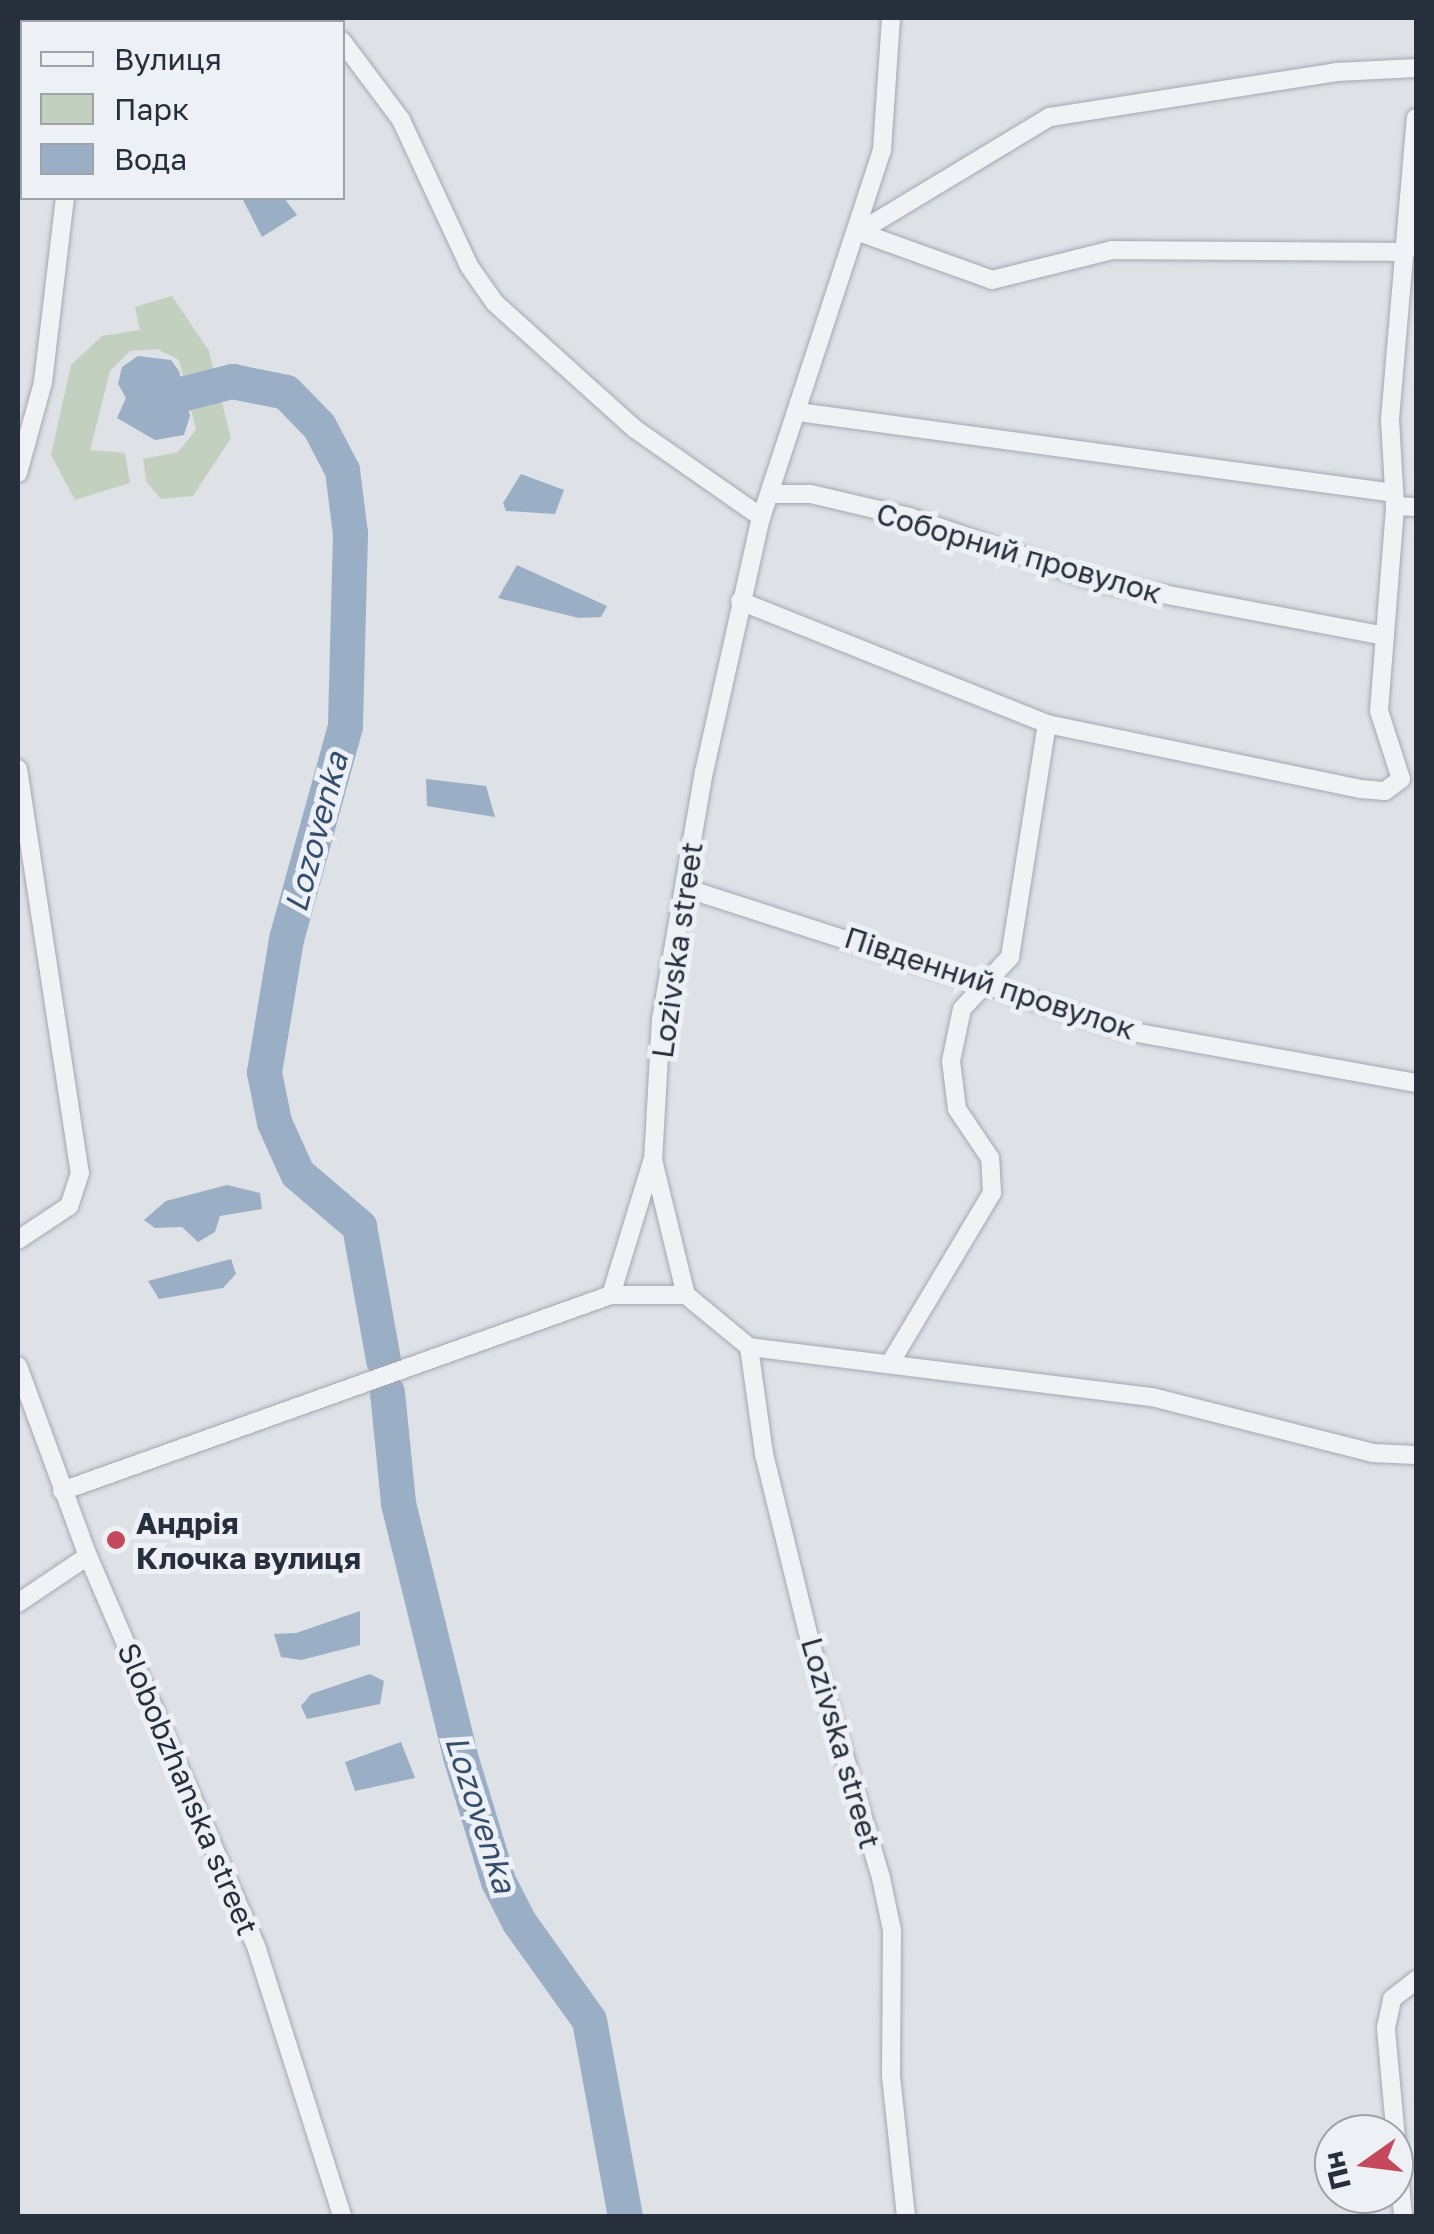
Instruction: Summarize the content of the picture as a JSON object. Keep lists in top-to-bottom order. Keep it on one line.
{"streets":{"street":["Соборний провулок","Lozivska street","Південний провулок","Slobobzhanska street"]},"crossings":[["Соборний провулок","Lozivska street"],["Lozivska street","Південний провулок"]],"water":["Lozovenka"],"places":["Андрія Клочка вулиця"],"legend":["Вулиця","Парк","Вода"],"north":"left"}
